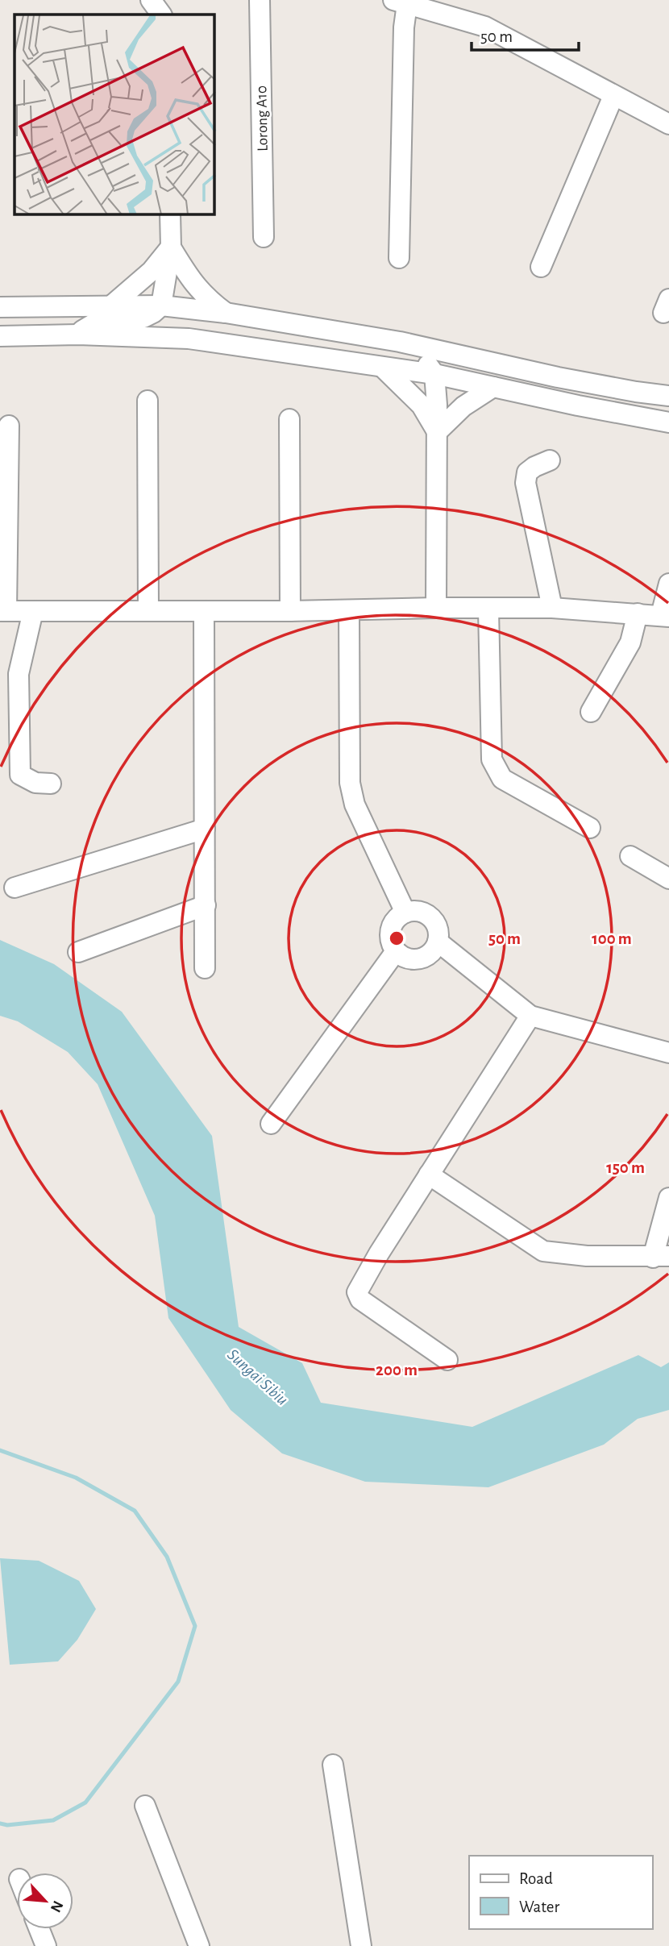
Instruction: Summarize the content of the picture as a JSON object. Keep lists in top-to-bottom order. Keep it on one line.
{"streets":{"street":["Lorong A10"]},"water":["Sungai Sibiu"],"legend":["Road","Water"],"scale_bar":"50 m","north":"bottom right","rings":["50 m","100 m","150 m","200 m"]}
